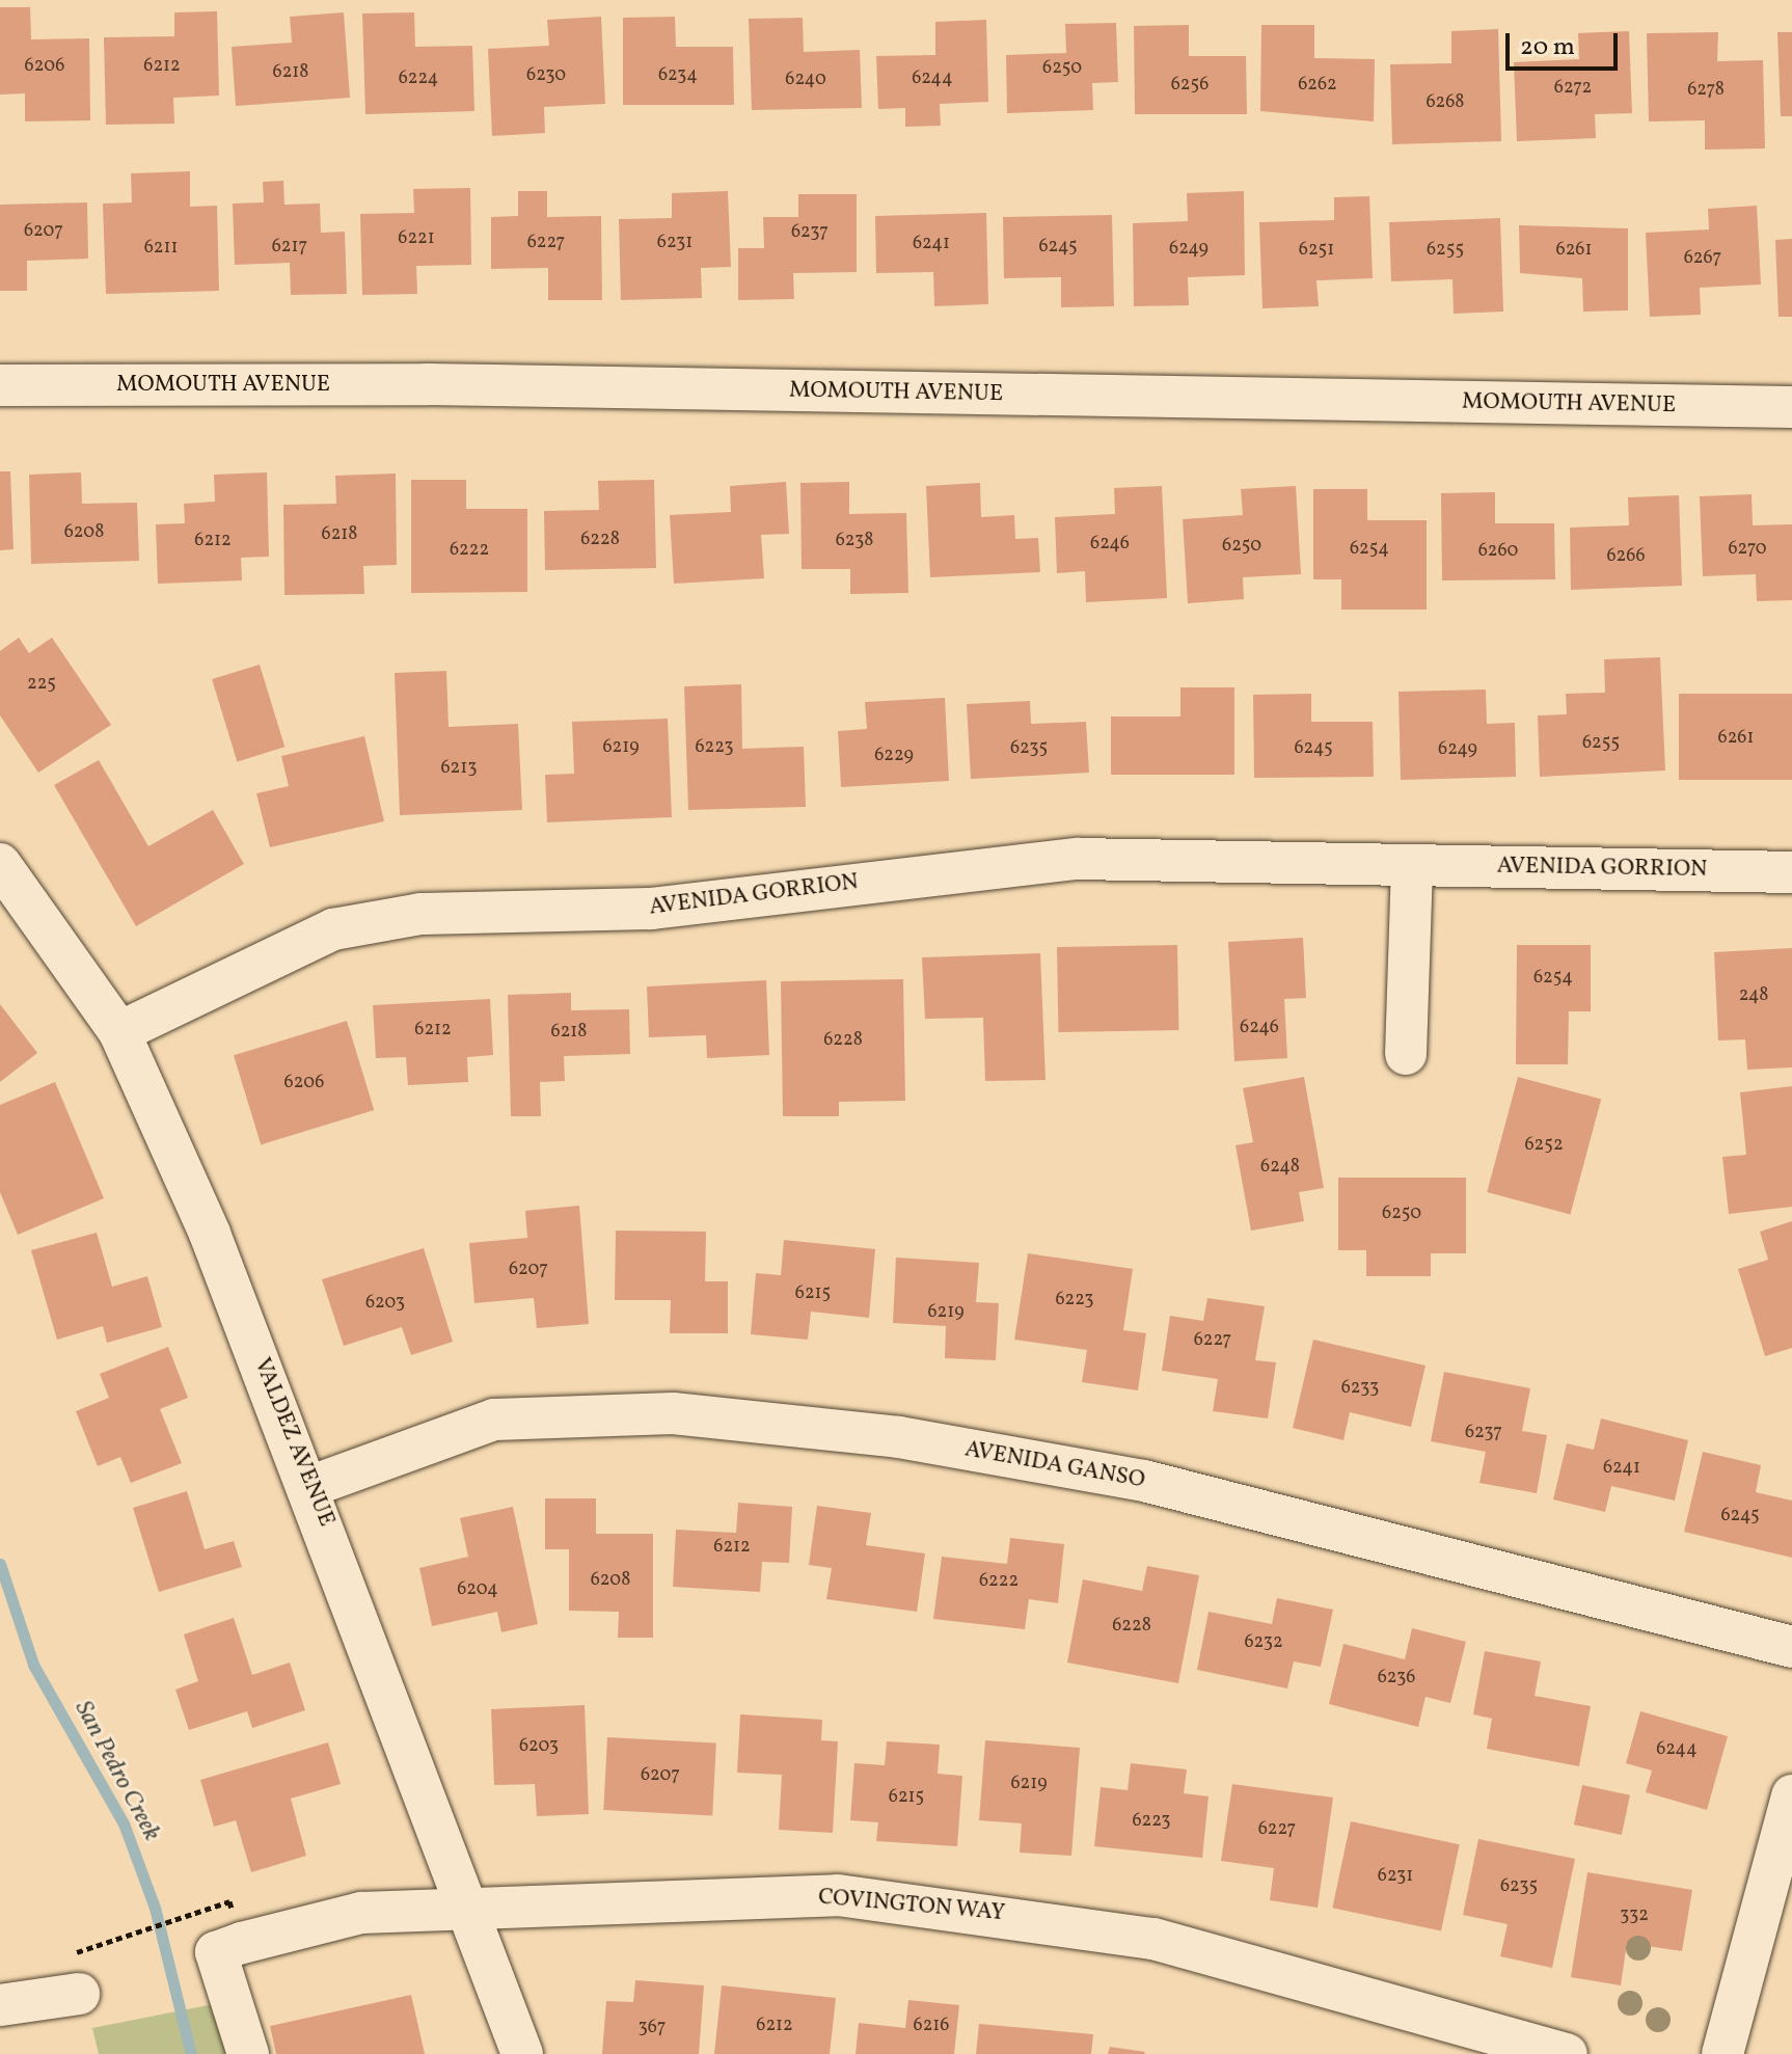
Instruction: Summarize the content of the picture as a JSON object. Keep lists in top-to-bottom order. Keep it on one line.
{"streets":{"street":["MOMOUTH AVENUE","AVENIDA GORRION","VALDEZ AVENUE","AVENIDA GANSO","COVINGTON WAY"]},"crossings":[["AVENIDA GORRION","VALDEZ AVENUE"],["VALDEZ AVENUE","AVENIDA GANSO"],["VALDEZ AVENUE","COVINGTON WAY"]],"water":["San Pedro Creek"],"house_numbers":["6206","6212","6250","6218","6230","6234","6224","6244","6240","6256","6262","6272","6278","6268","6207","6237","6221","6227","6231","6241","6217","6245","6211","6249","6251","6255","6261","6267","6208","6218","6228","6212","6238","6246","6250","6254","6270","6222","6260","6266","225","6261","6255","6219","6223","6235","6245","6249","6229","6213","6254","248","6246","6212","6218","6228","6206","6252","6248","6250","6207","6215","6223","6203","6219","6227","6233","6237","6241","6245","6212","6208","6222","6204","6228","6232","6236","6203","6244","6207","6219","6215","6223","6227","6231","6235","332","6212","6216","367"],"scale_bar":"20 m"}
